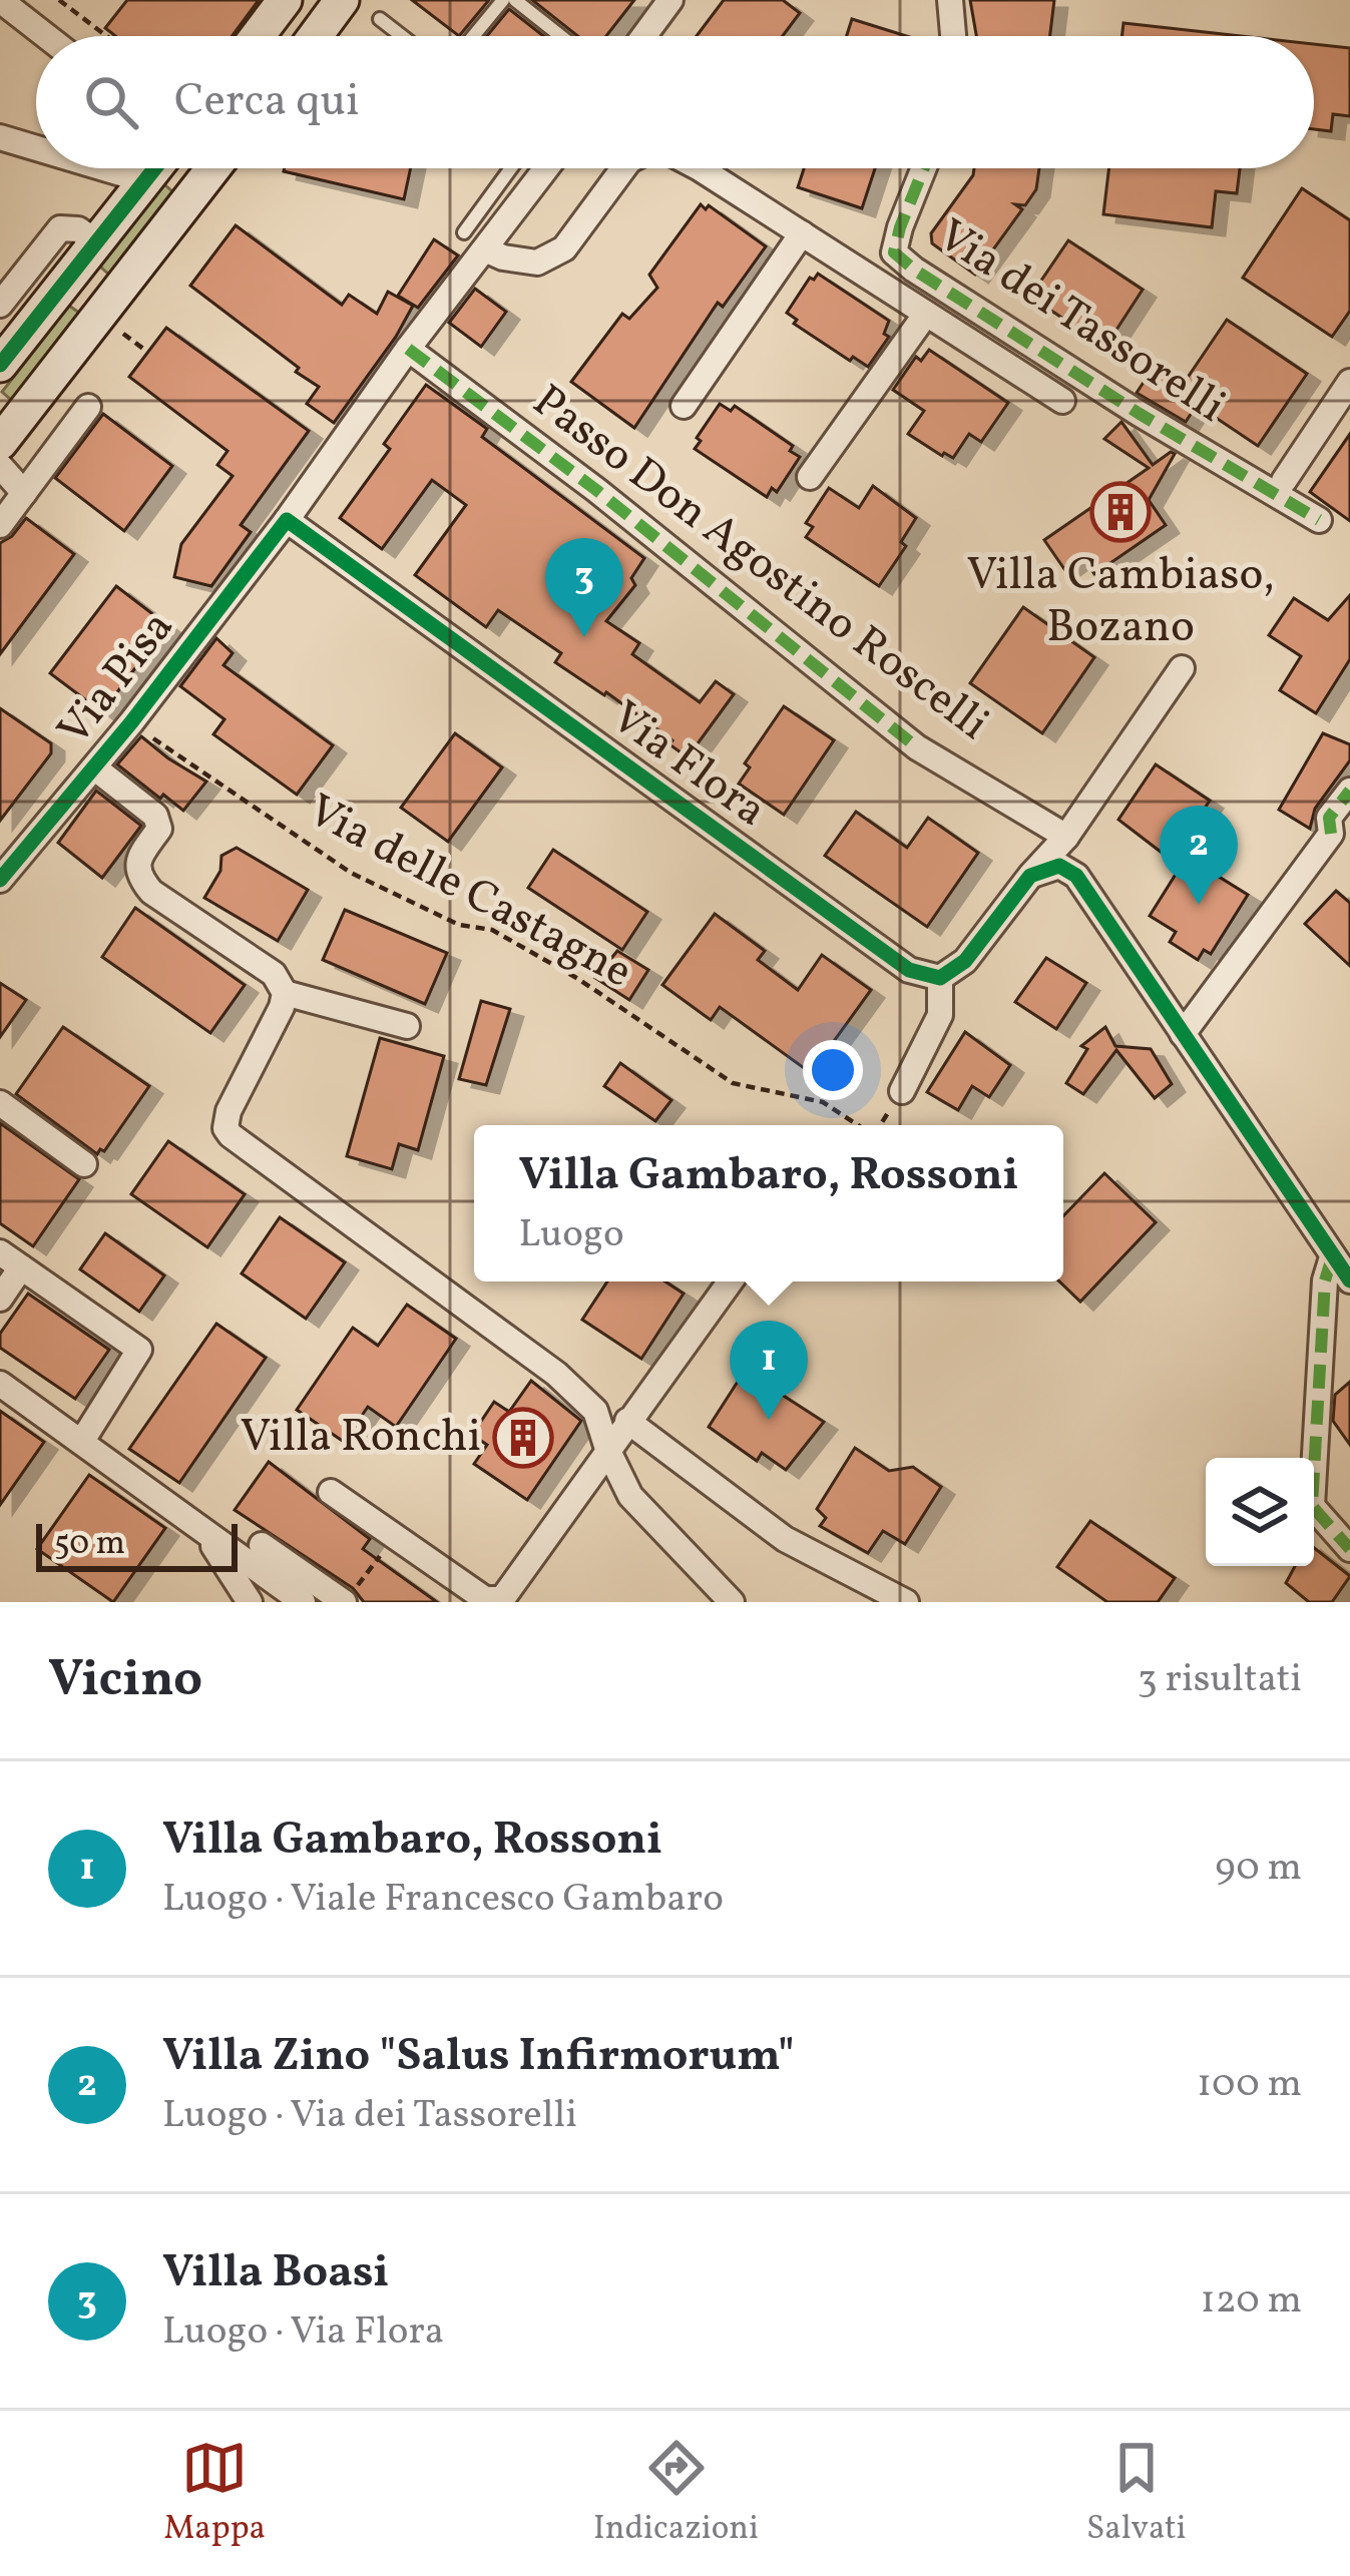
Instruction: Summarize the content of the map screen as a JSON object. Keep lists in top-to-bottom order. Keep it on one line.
{"streets":{"street":["Via dei Tassorelli","Passo Don Agostino Roscelli","Via Pisa","Via Flora"],"path":["Via delle Castagne"]},"crossings":[["Passo Don Agostino Roscelli","Via Pisa"],["Via Pisa","Via Flora"],["Via Pisa","Via delle Castagne"]],"places":{"building":["Villa Cambiaso, Bozano","Villa Ronchi"]},"scale_bar":"50 m","page":{"search":"Cerca qui","pins":["3","2","1"],"popup":["Villa Gambaro, Rossoni","Luogo"],"scale":"50 m","heading":["Vicino","3 risultati"],"list":[{"mark":"1","name":"Villa Gambaro, Rossoni","note":"Luogo · Viale Francesco Gambaro","value":"90 m"},{"mark":"2","name":"Villa Zino \"Salus Infirmorum\"","note":"Luogo · Via dei Tassorelli","value":"100 m"},{"mark":"3","name":"Villa Boasi","note":"Luogo · Via Flora","value":"120 m"}],"nav":["Mappa","Indicazioni","Salvati"]}}
